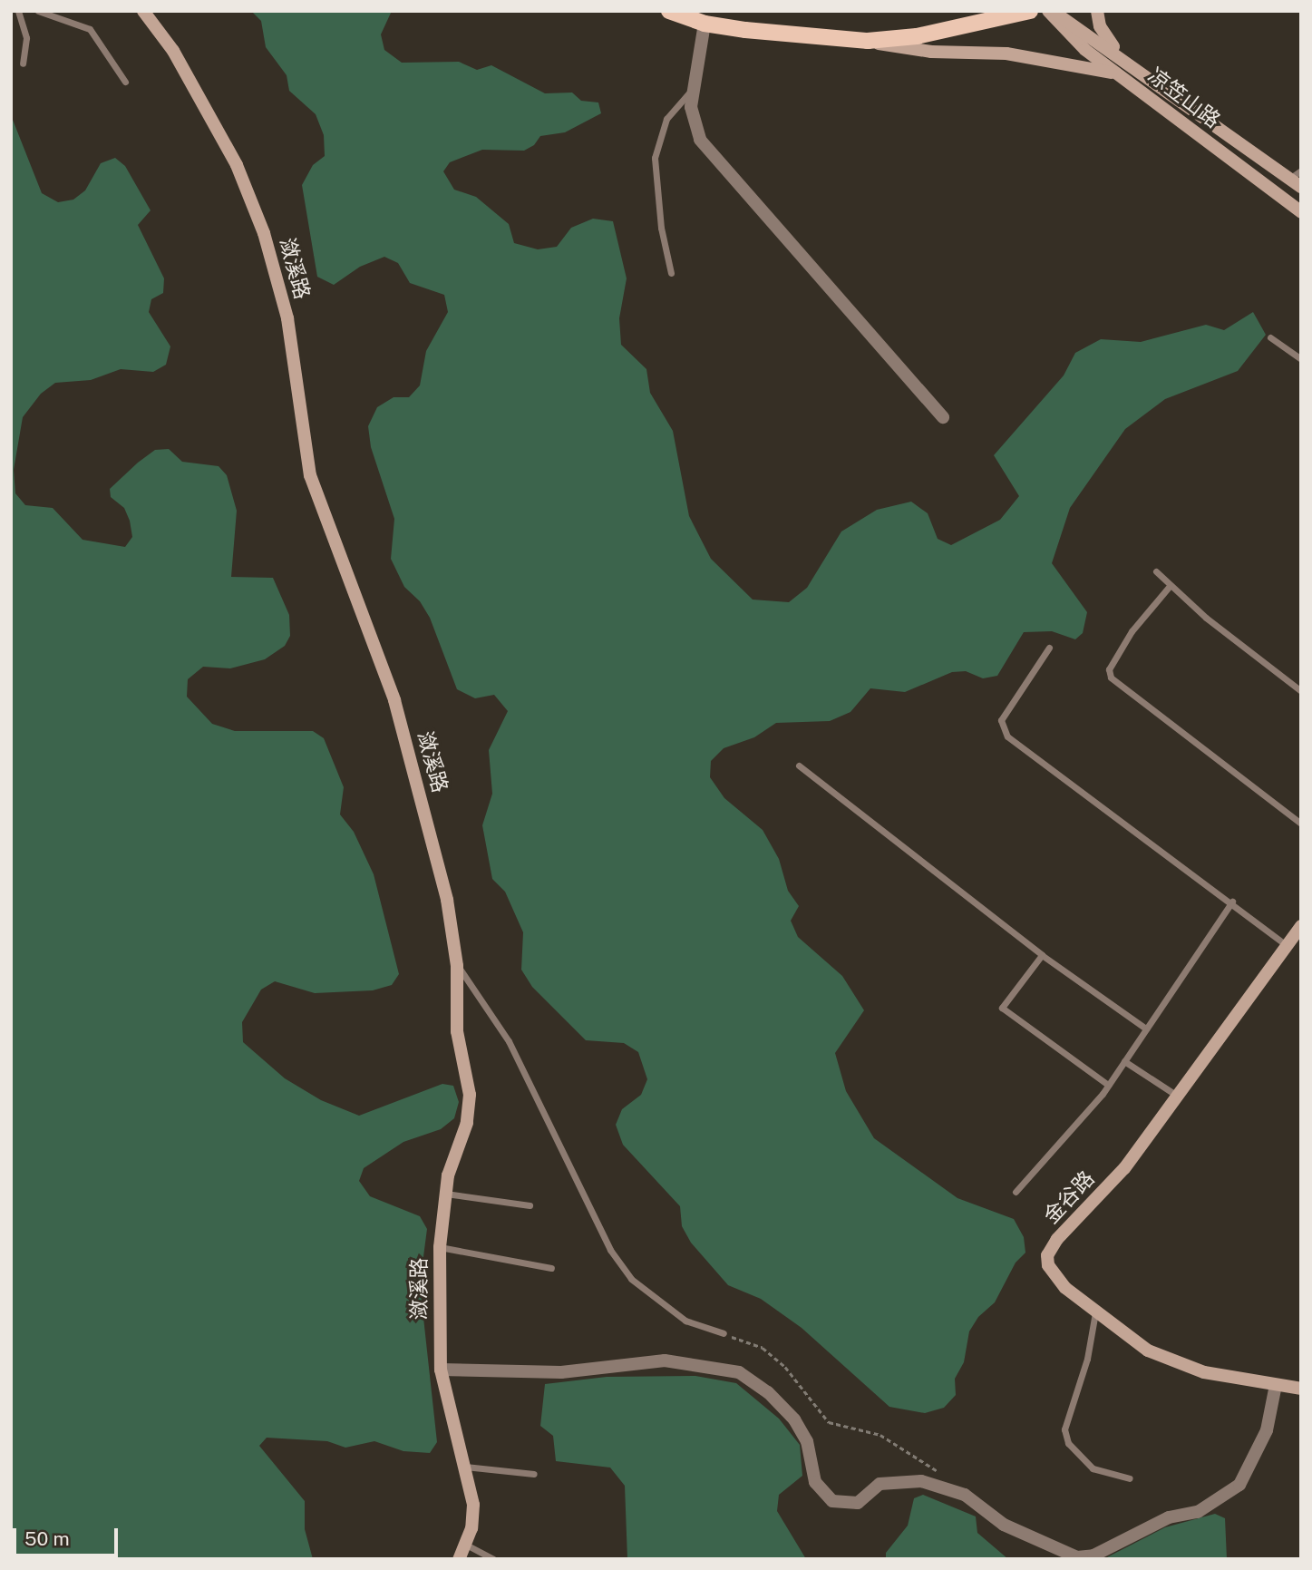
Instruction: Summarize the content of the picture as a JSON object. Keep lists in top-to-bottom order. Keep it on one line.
{"streets":{"street":["凉笠山路","潋溪路","金谷路"]},"scale_bar":"50 m"}
